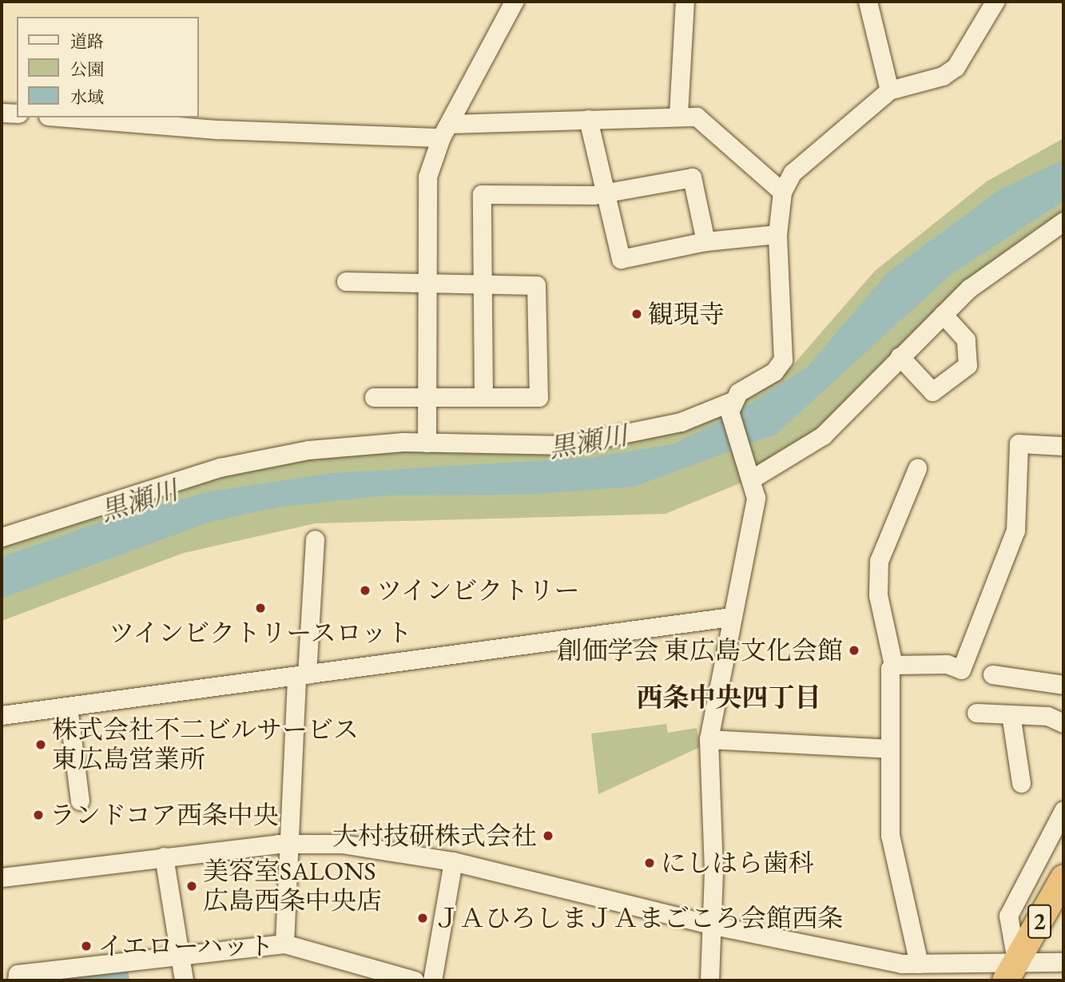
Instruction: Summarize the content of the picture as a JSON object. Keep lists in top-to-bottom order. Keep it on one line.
{"streets":{"highway":["2"]},"districts":["西条中央四丁目"],"water":["黒瀬川"],"places":["観現寺","ツインビクトリー","ツインビクトリースロット","創価学会 東広島文化会館","株式会社不二ビルサービス 東広島営業所","ランドコア西条中央","大村技研株式会社","にしはら歯科","美容室SALONS 広島西条中央店","ＪＡひろしまＪＡまごころ会館西条","イエローハット"],"legend":["道路","公園","水域"]}
